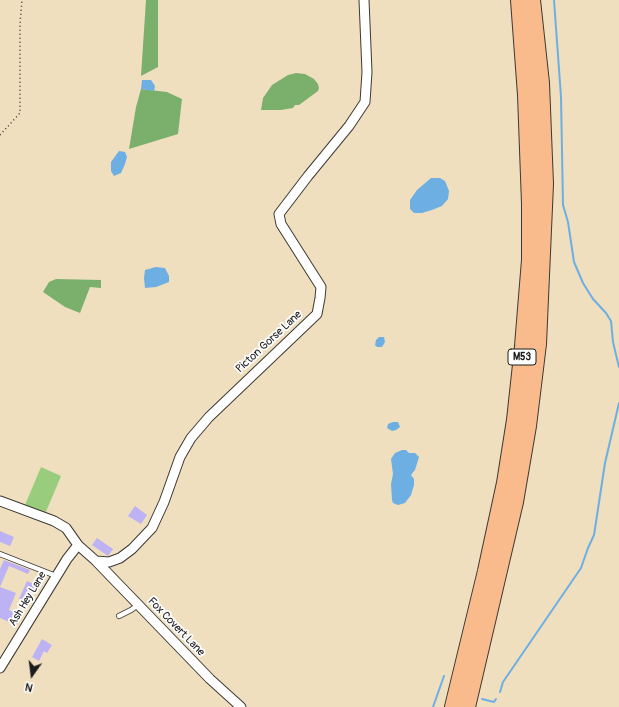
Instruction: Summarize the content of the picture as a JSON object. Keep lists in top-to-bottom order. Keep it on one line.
{"streets":{"highway":["M53"],"street":["Picton Gorse Lane","Ash Hey Lane","Fox Covert Lane"]},"crossings":[["Picton Gorse Lane","Fox Covert Lane"],["Ash Hey Lane","Fox Covert Lane"]],"north":"bottom"}
